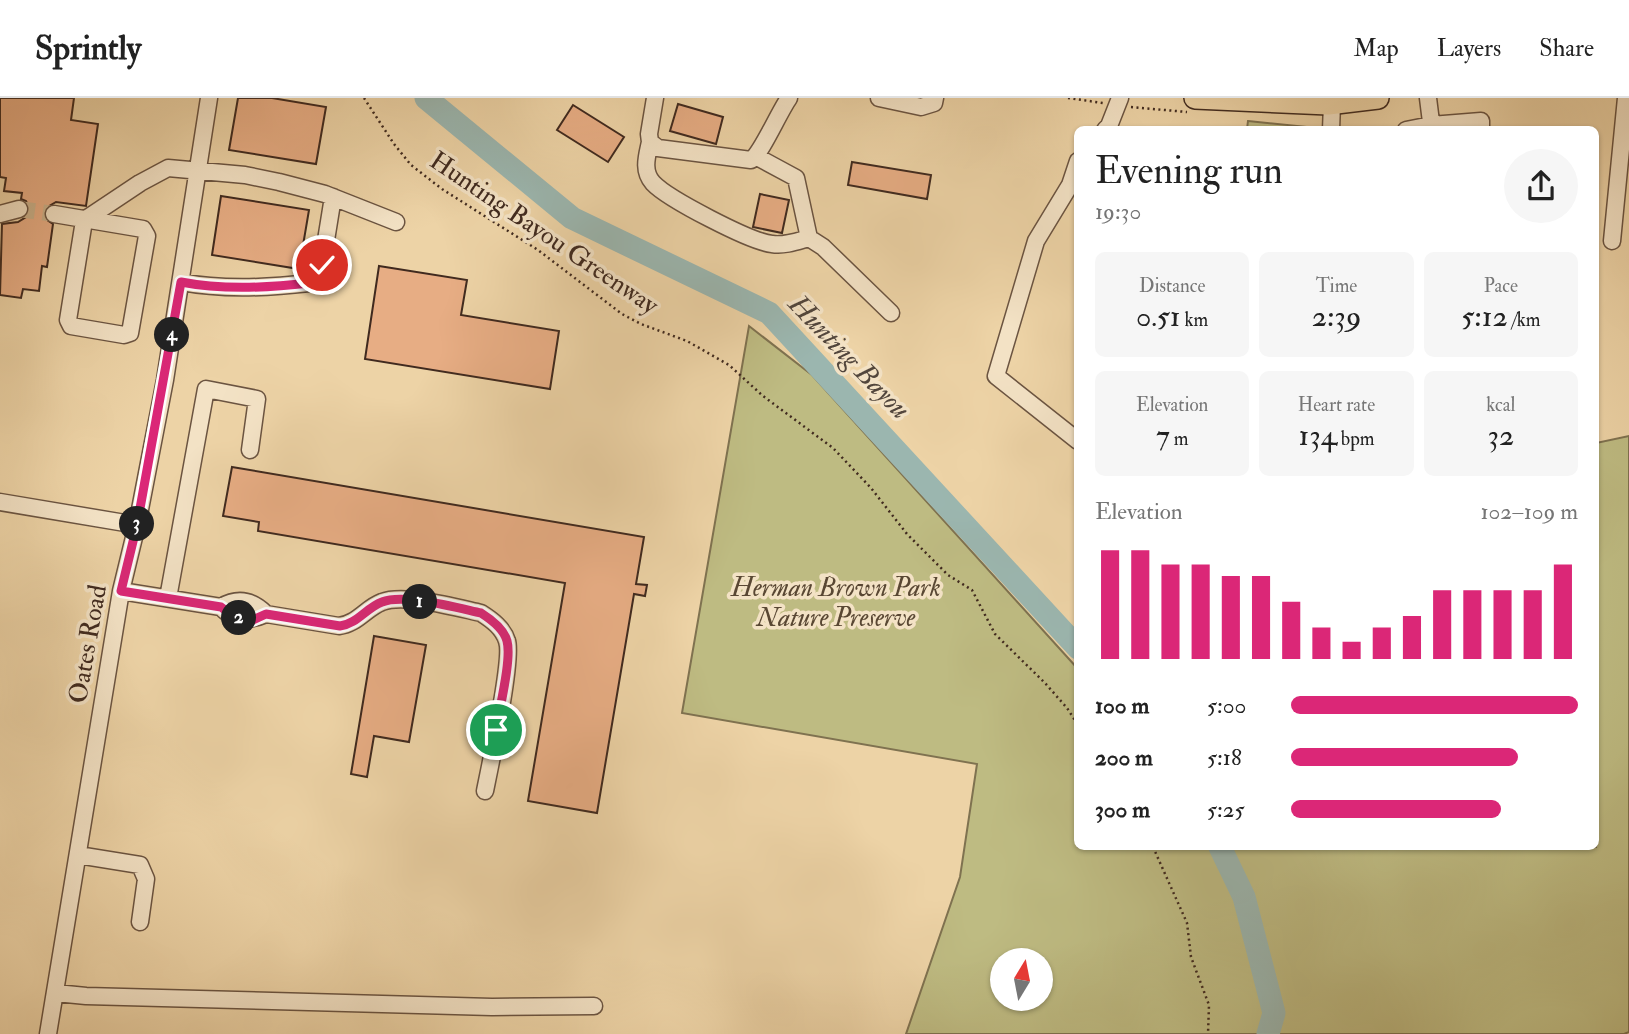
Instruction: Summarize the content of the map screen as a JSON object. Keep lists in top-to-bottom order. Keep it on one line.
{"streets":{"street":["Oates Road"],"path":["Hunting Bayou Greenway"]},"water":["Hunting Bayou"],"parks":["Herman Brown Park Nature Preserve"],"north":"top","page":{"header":"Sprintly","nav":["Map","Layers","Share"],"heading":["Evening run","19:30"],"stats":[["Distance","0.51 km"],["Time","2:39"],["Pace","5:12 /km"],["Elevation","7 m"],["Heart rate","134 bpm"],["kcal","32"]],"pins":["4","3","1","2"],"chart":["Elevation","102–109 m"],"list":[{"name":"100 m","note":"5:00"},{"name":"200 m","note":"5:18"},{"name":"300 m","note":"5:25"}]}}
